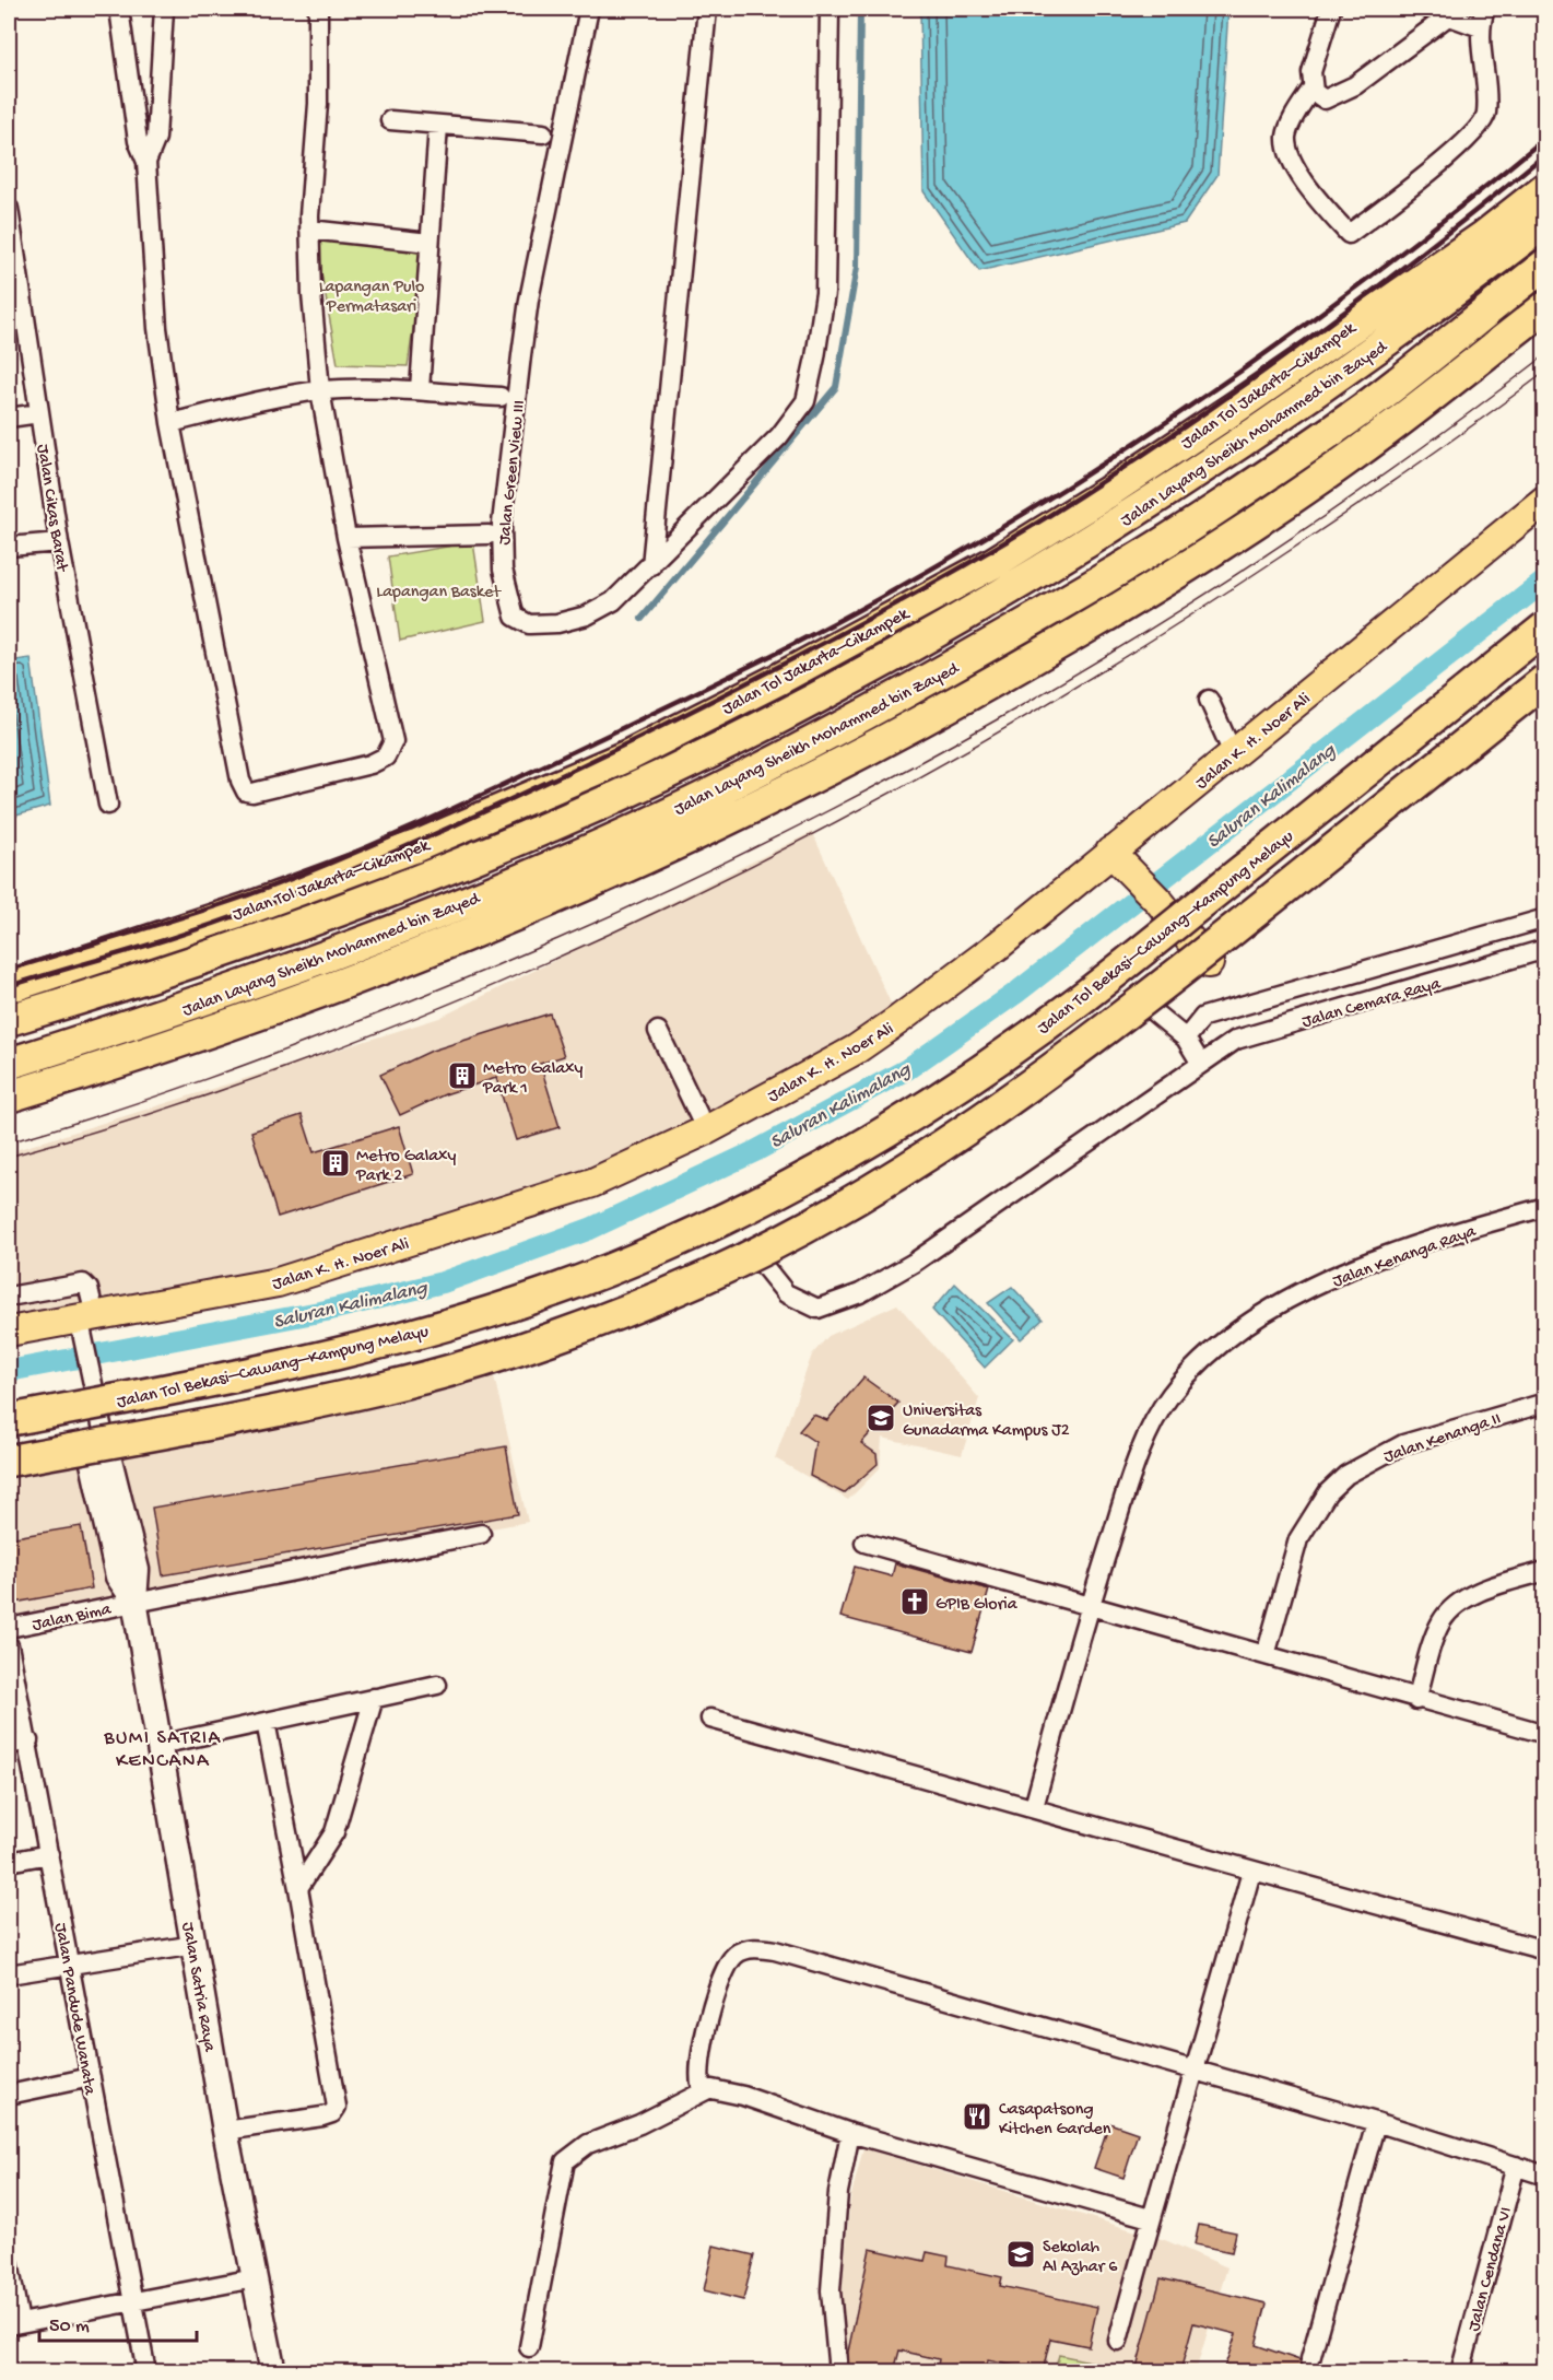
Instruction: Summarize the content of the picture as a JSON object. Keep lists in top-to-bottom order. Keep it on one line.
{"streets":{"highway":["Jalan Tol Jakarta–Cikampek","Jalan Layang Sheikh Mohammed bin Zayed","Jalan Tol Bekasi–Cawang–Kampung Melayu"],"main road":["Jalan K. H. Noer Ali"],"street":["Jalan Green View III","Jalan Cikas Barat","Jalan Cemara Raya","Jalan Kenanga Raya","Jalan Kenanga II","Jalan Bima","Jalan Satria Raya","Jalan Pandude Wanata","Jalan Cendana VI"]},"crossings":[["Jalan Bima","Jalan Satria Raya"]],"districts":["BUMI SATRIA KENCANA"],"water":["Saluran Kalimalang"],"parks":["Lapangan Pulo Permatasari","Lapangan Basket"],"places":{"building":["Metro Galaxy Park 1","Metro Galaxy Park 2"],"school or university":["Universitas Gunadarma Kampus J2","Sekolah Al Azhar 6"],"church":["GPIB Gloria"],"restaurant":["Casapatsong Kitchen Garden"]},"scale_bar":"50 m"}
